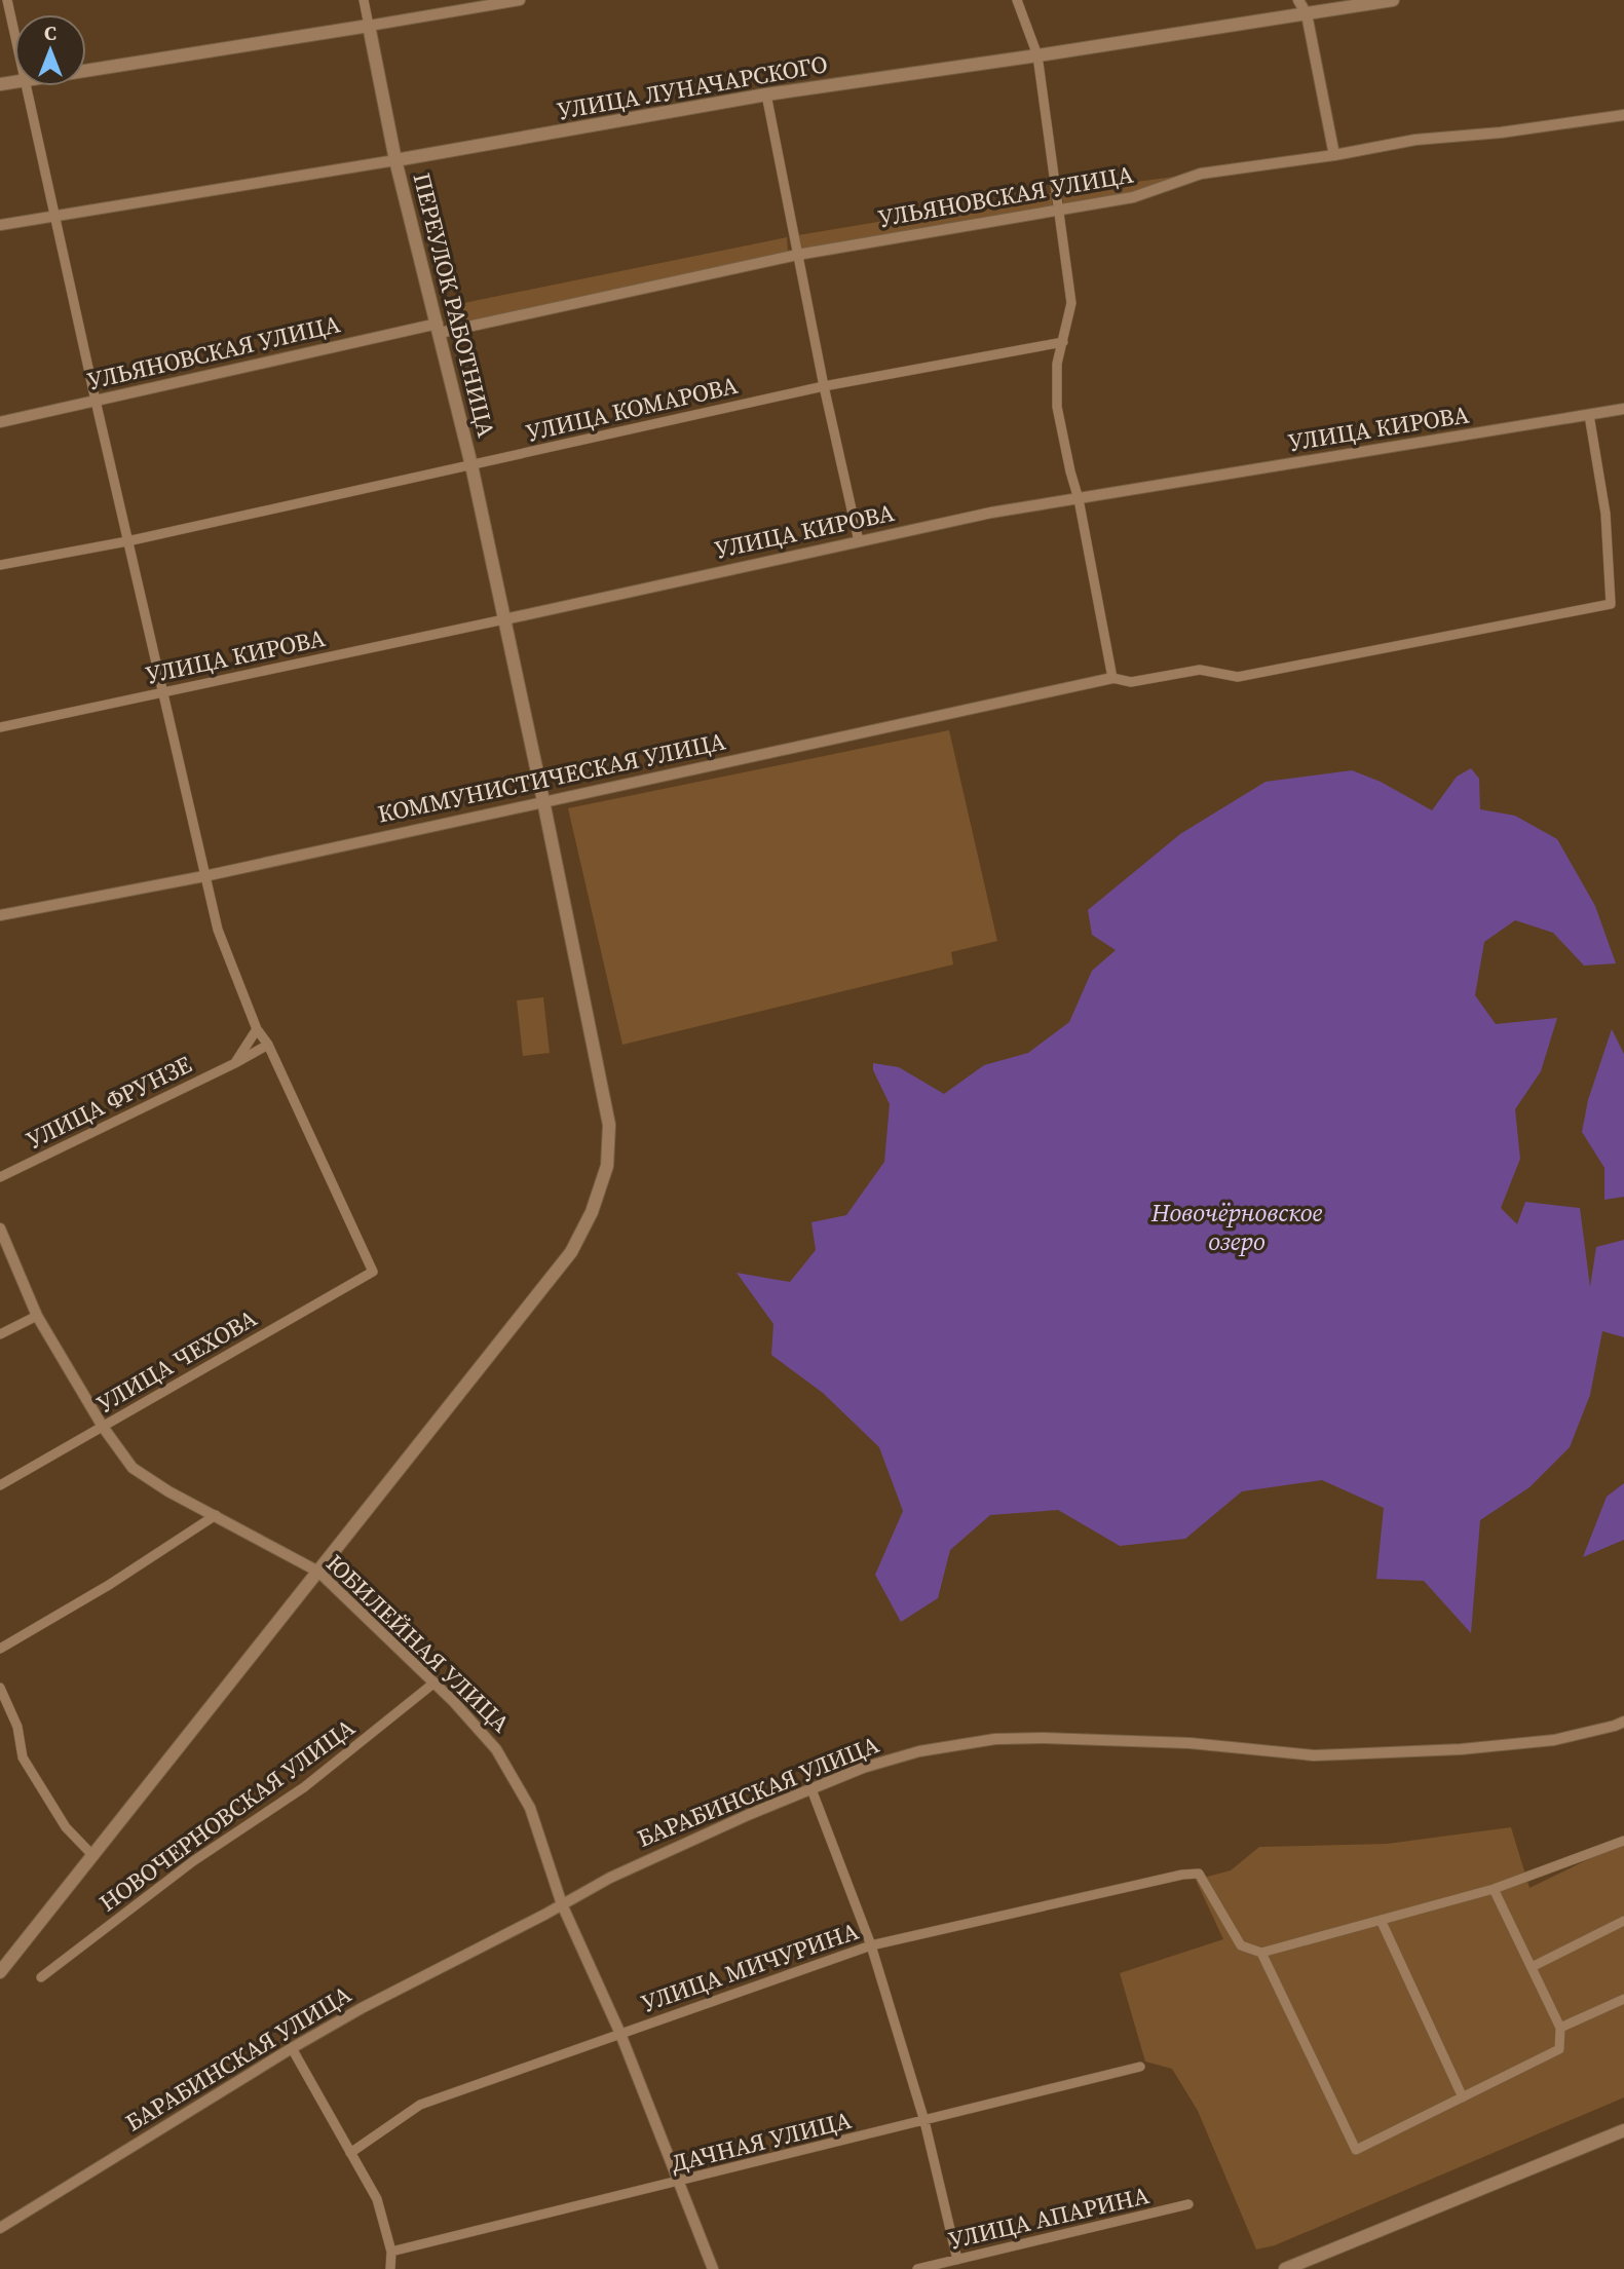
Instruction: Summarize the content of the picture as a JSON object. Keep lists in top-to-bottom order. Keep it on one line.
{"streets":{"main road":["УЛИЦА ЛУНАЧАРСКОГО","ПЕРЕУЛОК РАБОТНИЦА"],"street":["УЛЬЯНОВСКАЯ УЛИЦА","УЛИЦА КОМАРОВА","УЛИЦА КИРОВА","КОММУНИСТИЧЕСКАЯ УЛИЦА","УЛИЦА ФРУНЗЕ","УЛИЦА ЧЕХОВА","ЮБИЛЕЙНАЯ УЛИЦА","БАРАБИНСКАЯ УЛИЦА","НОВОЧЕРНОВСКАЯ УЛИЦА","УЛИЦА МИЧУРИНА","ДАЧНАЯ УЛИЦА","УЛИЦА АПАРИНА"]},"crossings":[["УЛИЦА ЛУНАЧАРСКОГО","ПЕРЕУЛОК РАБОТНИЦА"],["УЛЬЯНОВСКАЯ УЛИЦА","ПЕРЕУЛОК РАБОТНИЦА"],["ПЕРЕУЛОК РАБОТНИЦА","УЛИЦА КОМАРОВА"],["ПЕРЕУЛОК РАБОТНИЦА","УЛИЦА КИРОВА"],["ПЕРЕУЛОК РАБОТНИЦА","КОММУНИСТИЧЕСКАЯ УЛИЦА"],["ПЕРЕУЛОК РАБОТНИЦА","ЮБИЛЕЙНАЯ УЛИЦА"],["УЛИЦА ФРУНЗЕ","УЛИЦА ЧЕХОВА"],["УЛИЦА ЧЕХОВА","ЮБИЛЕЙНАЯ УЛИЦА"],["ЮБИЛЕЙНАЯ УЛИЦА","БАРАБИНСКАЯ УЛИЦА"],["ЮБИЛЕЙНАЯ УЛИЦА","НОВОЧЕРНОВСКАЯ УЛИЦА"],["ЮБИЛЕЙНАЯ УЛИЦА","УЛИЦА МИЧУРИНА"],["ЮБИЛЕЙНАЯ УЛИЦА","ДАЧНАЯ УЛИЦА"]],"water":["Новочёрновское озеро"],"north":"top"}
